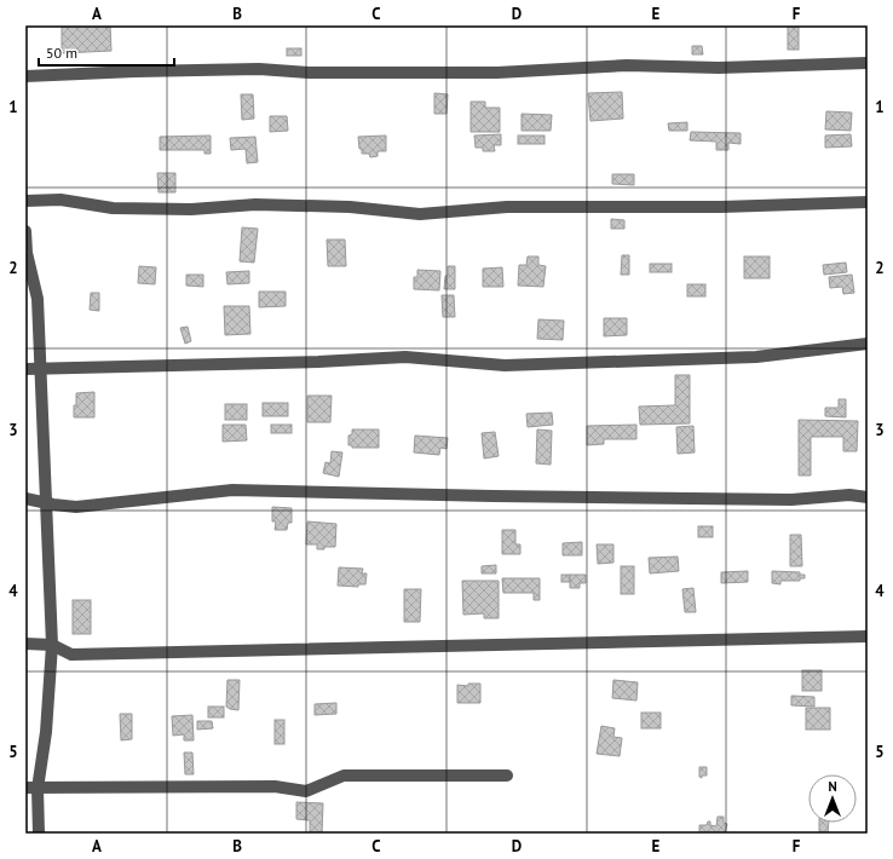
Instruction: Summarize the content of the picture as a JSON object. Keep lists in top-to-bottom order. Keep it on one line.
{"scale_bar":"50 m","north":"top","grid":{"columns":["A","B","C","D","E","F"],"rows":["1","2","3","4","5"]}}
